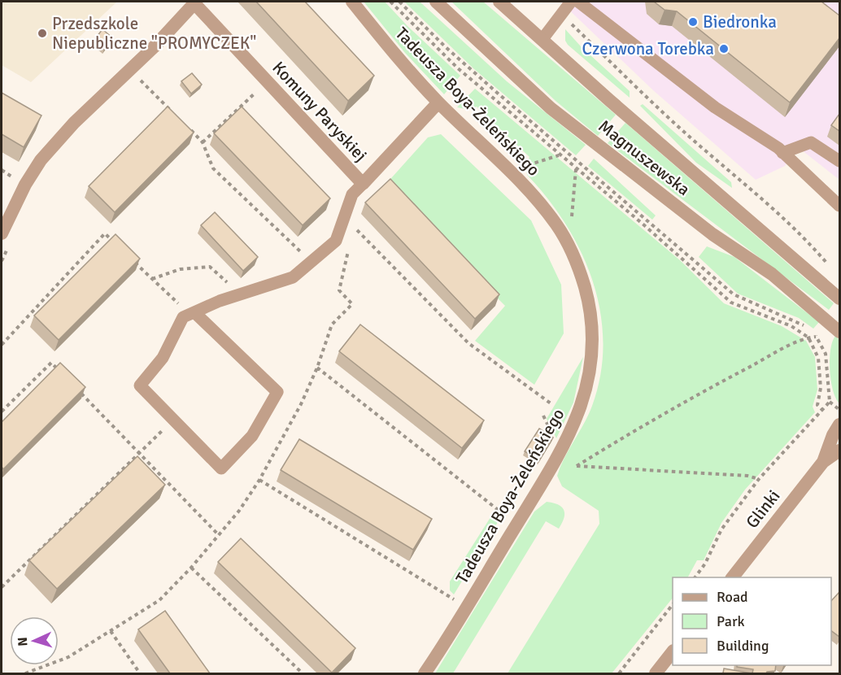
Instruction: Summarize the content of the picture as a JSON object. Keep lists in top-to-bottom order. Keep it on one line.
{"streets":{"street":["Tadeusza Boya-Żeleńskiego","Komuny Paryskiej","Magnuszewska","Glinki"]},"crossings":[["Tadeusza Boya-Żeleńskiego","Komuny Paryskiej"]],"places":["Biedronka","Przedszkole Niepubliczne \"PROMYCZEK\"","Czerwona Torebka"],"legend":["Road","Park","Building"],"north":"left"}
